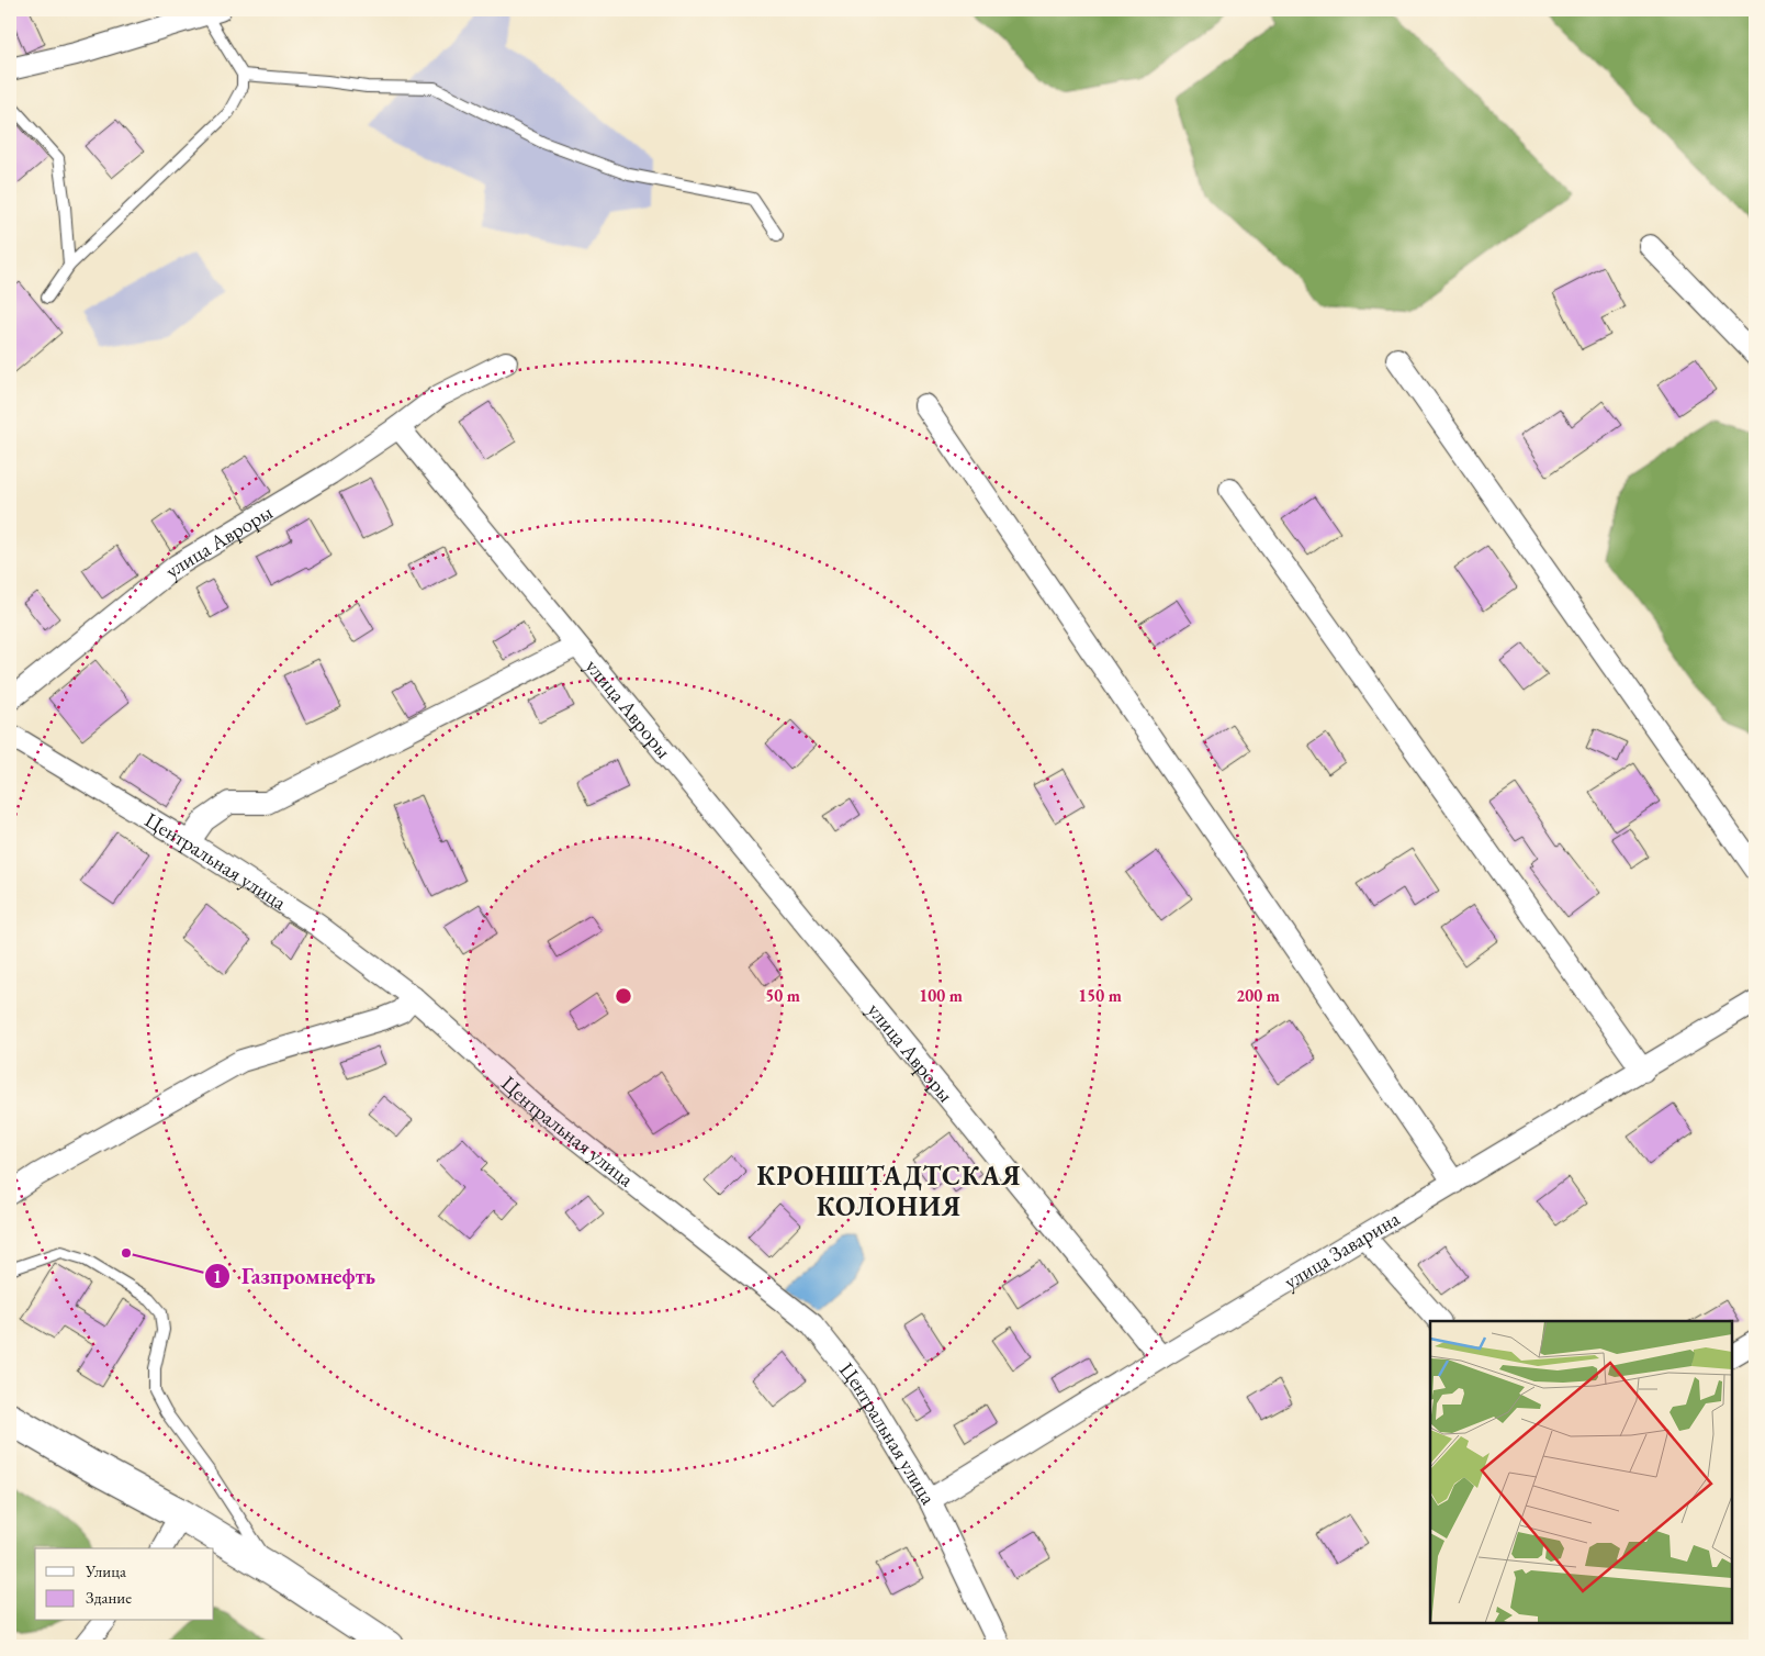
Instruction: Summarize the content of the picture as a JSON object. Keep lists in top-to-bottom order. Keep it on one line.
{"streets":{"street":["улица Авроры","Центральная улица","улица Заварина"]},"crossings":[["улица Авроры","улица Заварина"],["Центральная улица","улица Заварина"]],"districts":["КРОНШТАДТСКАЯ КОЛОНИЯ"],"places":["Газпромнефть"],"legend":["Улица","Здание"],"rings":["50 m","100 m","150 m","200 m"]}
